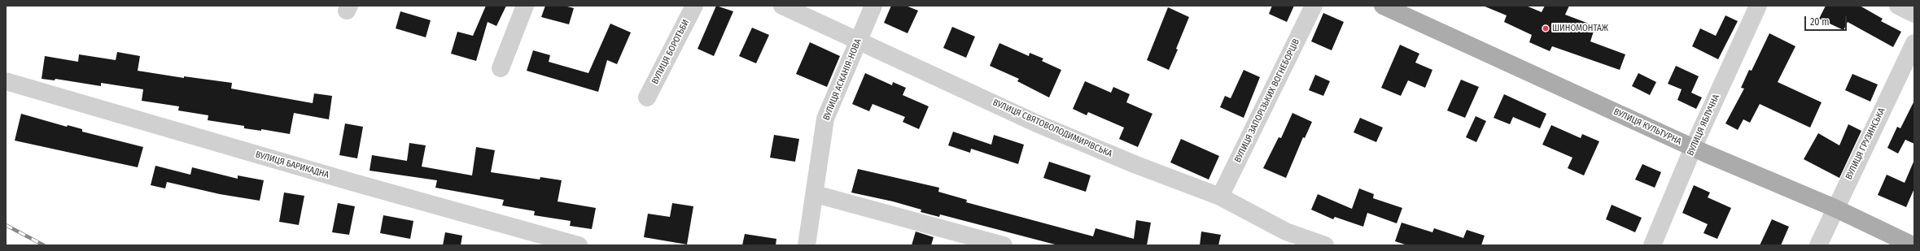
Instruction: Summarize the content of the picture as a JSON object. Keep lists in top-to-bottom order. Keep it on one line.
{"streets":{"main road":["ВУЛИЦЯ КУЛЬТУРНА"],"street":["ВУЛИЦЯ БОРОТЬБИ","ВУЛИЦЯ АСКАНІЯ-НОВА","ВУЛИЦЯ ЗАПОРІЗЬКИХ ВОГНЕБОРЦІВ","ВУЛИЦЯ ЯБЛУЧНА","ВУЛИЦЯ СВЯТОВОЛОДИМИРІВСЬКА","ВУЛИЦЯ ГРУЗИНСЬКА","ВУЛИЦЯ БАРИКАДНА"]},"crossings":[["ВУЛИЦЯ АСКАНІЯ-НОВА","ВУЛИЦЯ СВЯТОВОЛОДИМИРІВСЬКА"],["ВУЛИЦЯ ЗАПОРІЗЬКИХ ВОГНЕБОРЦІВ","ВУЛИЦЯ СВЯТОВОЛОДИМИРІВСЬКА"],["ВУЛИЦЯ ЯБЛУЧНА","ВУЛИЦЯ КУЛЬТУРНА"],["ВУЛИЦЯ КУЛЬТУРНА","ВУЛИЦЯ ГРУЗИНСЬКА"]],"places":["ШИНОМОНТАЖ"],"scale_bar":"20 m"}
